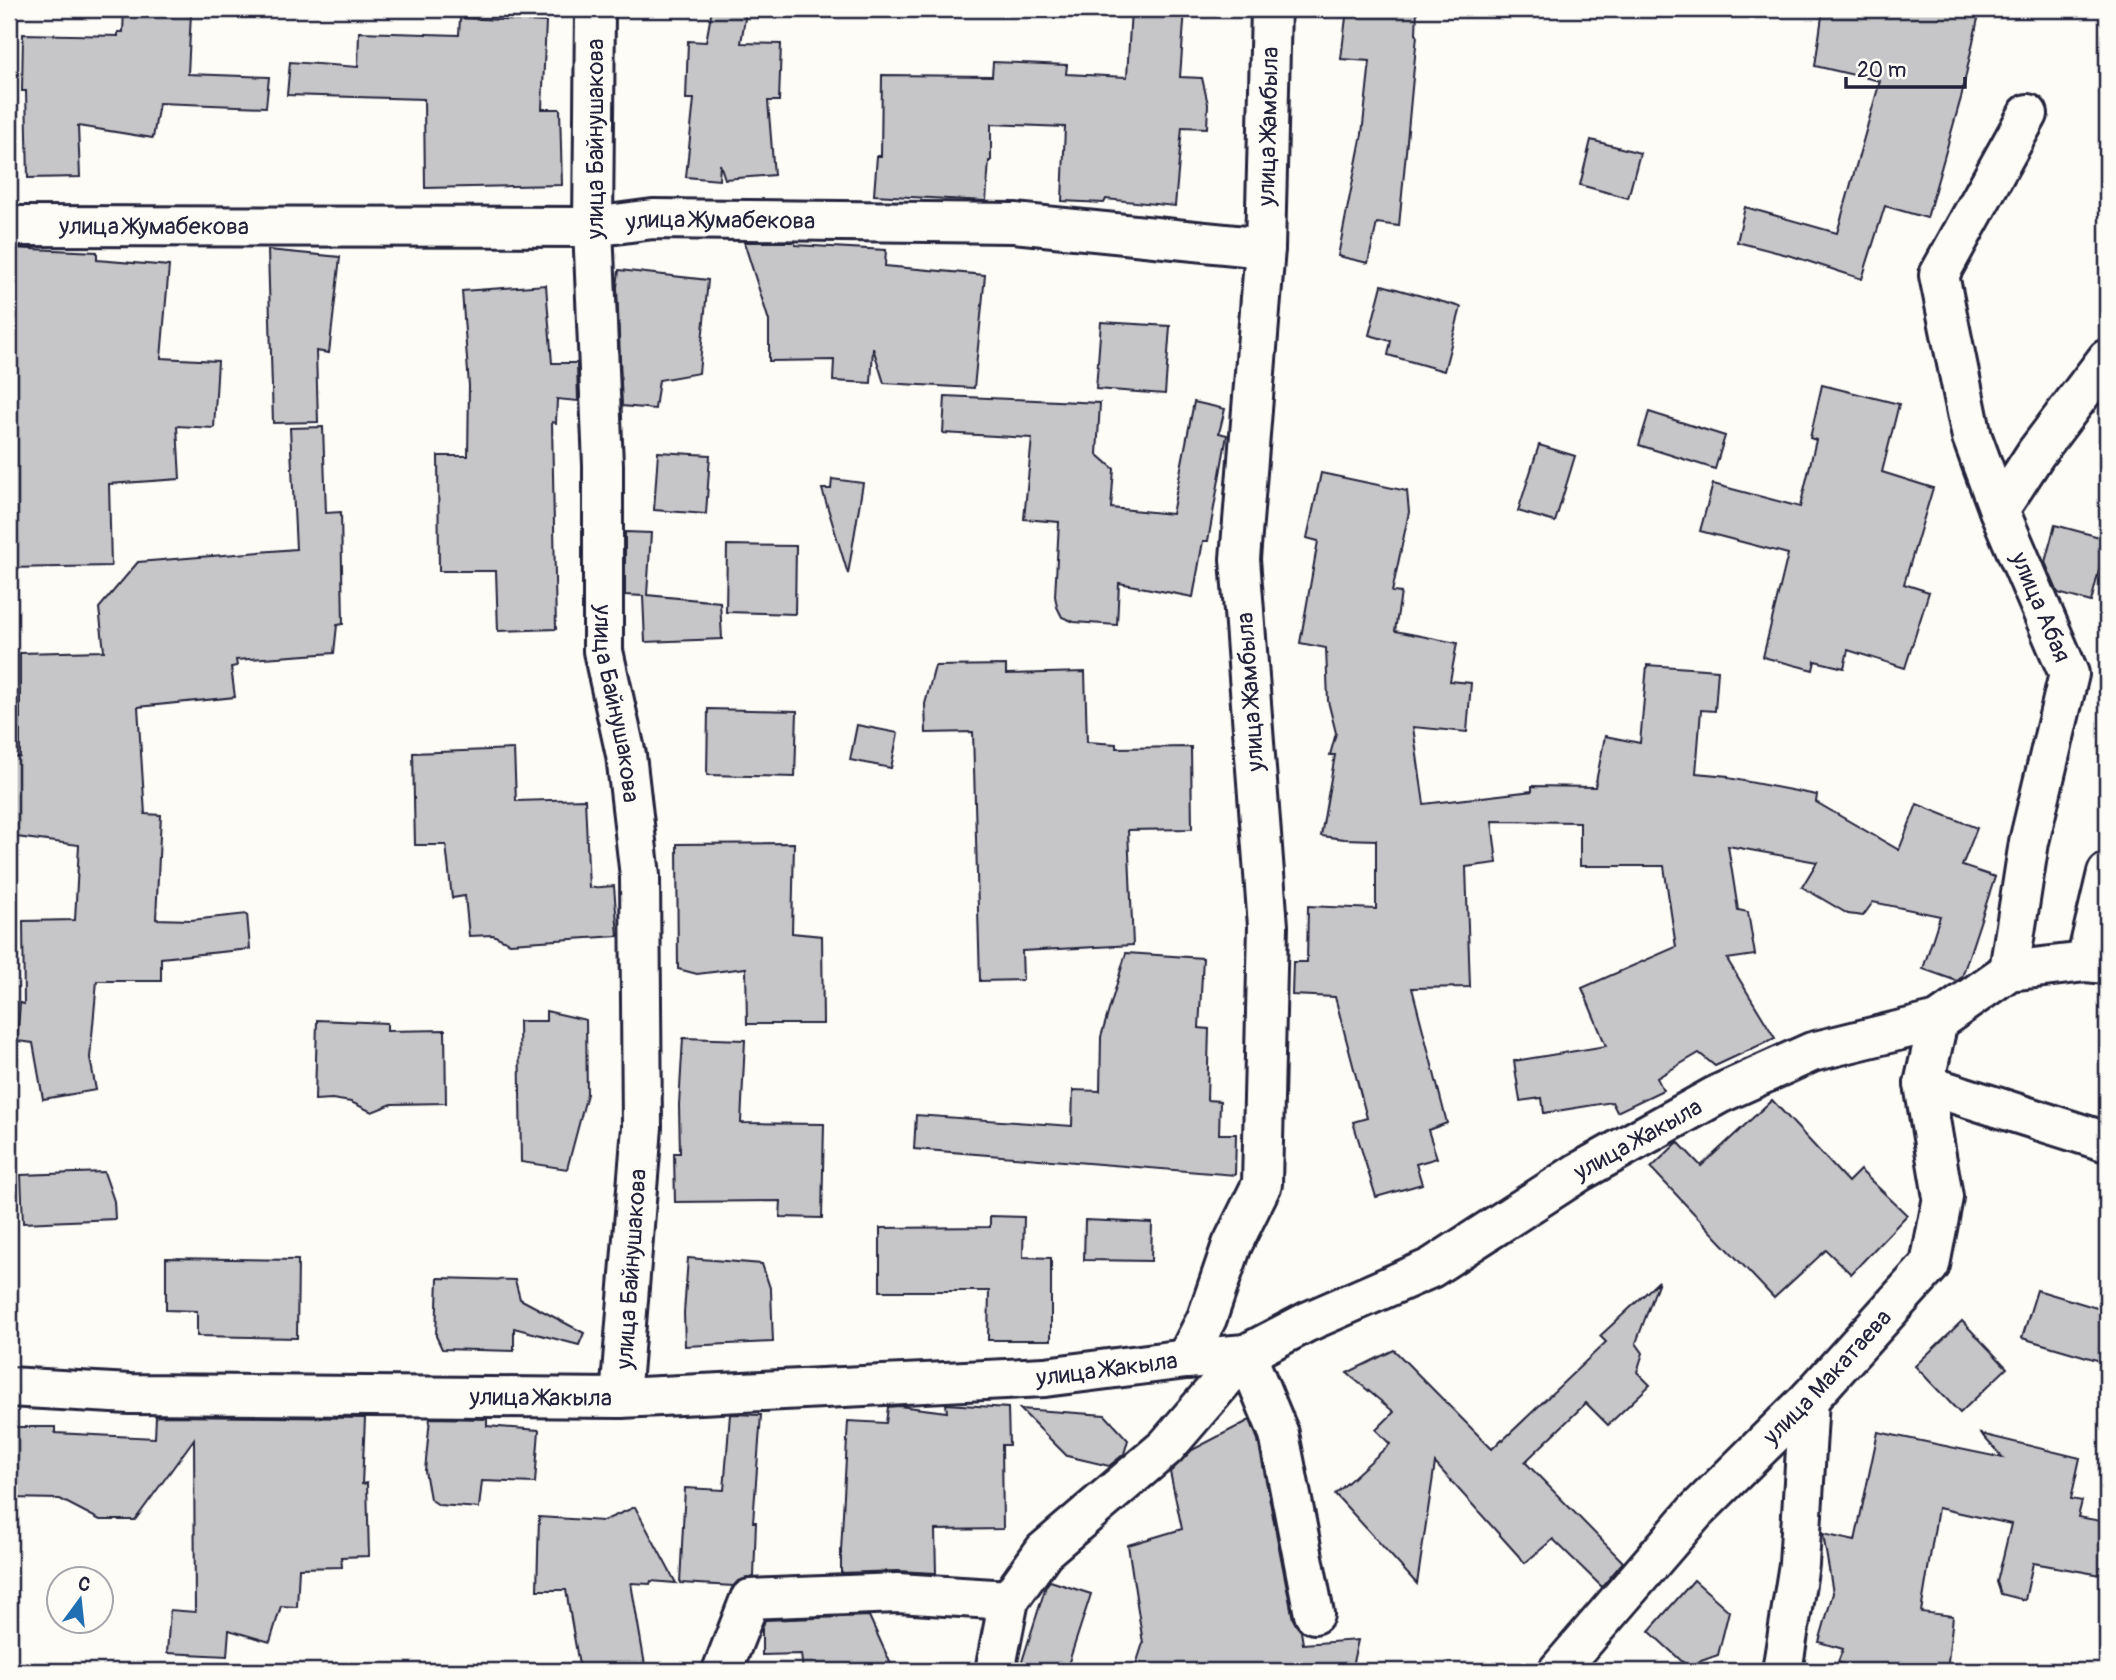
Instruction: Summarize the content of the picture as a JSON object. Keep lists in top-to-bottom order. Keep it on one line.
{"streets":{"street":["улица Жамбыла","улица Байнушакова","улица Жумабекова","улица Абая","улица Жакыла","улица Макатаева"]},"crossings":[["улица Жамбыла","улица Жумабекова"],["улица Жамбыла","улица Жакыла"],["улица Байнушакова","улица Жумабекова"],["улица Байнушакова","улица Жакыла"],["улица Абая","улица Жакыла"],["улица Жакыла","улица Макатаева"]],"scale_bar":"20 m","north":"top"}
